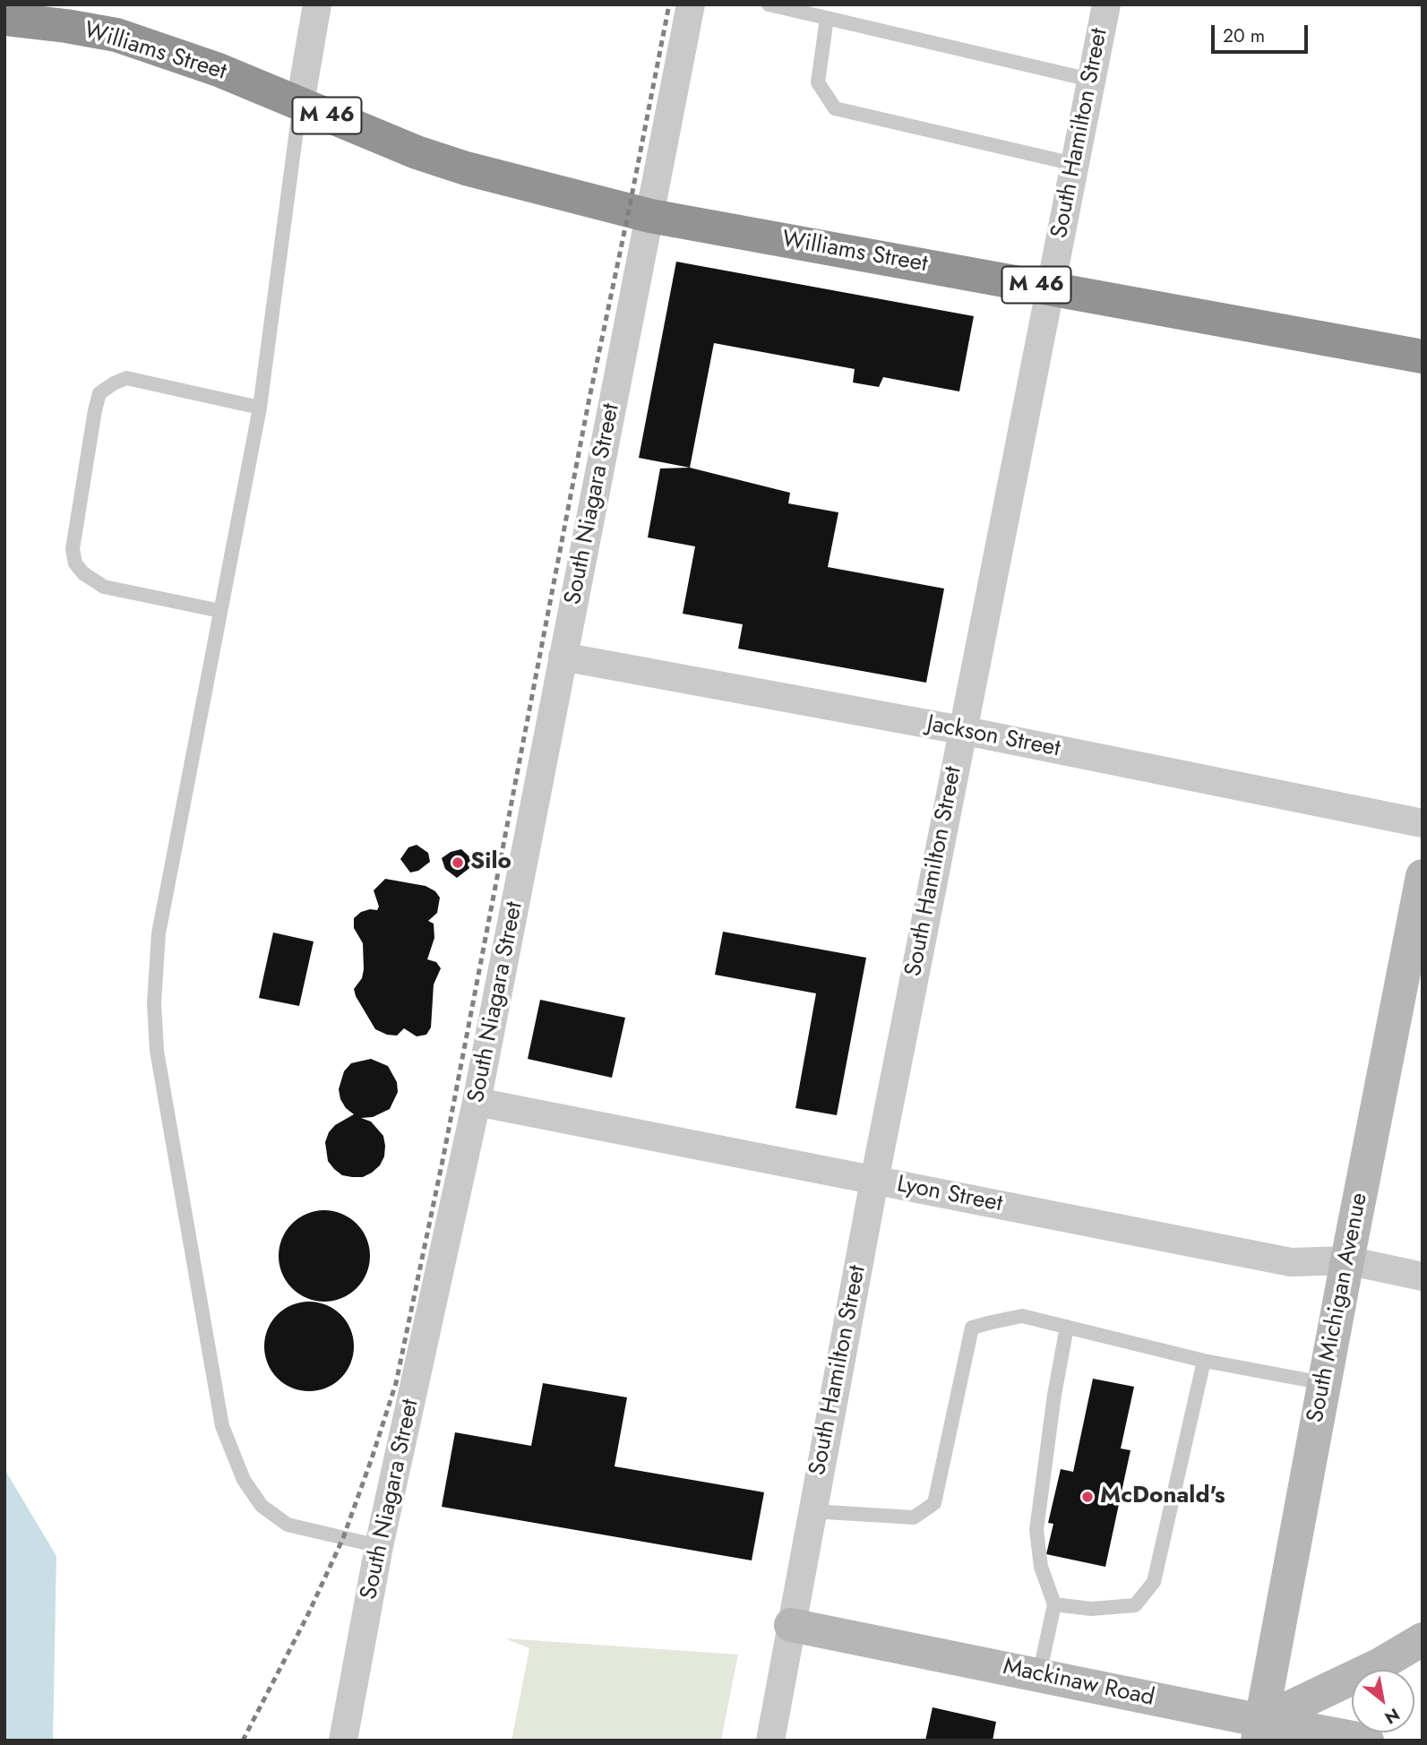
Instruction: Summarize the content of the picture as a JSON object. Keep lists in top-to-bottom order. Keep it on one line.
{"streets":{"highway":["Williams Street","M 46"],"street":["South Hamilton Street","South Niagara Street","Jackson Street","Lyon Street","South Michigan Avenue","Mackinaw Road"]},"crossings":[["Williams Street","South Hamilton Street"],["Williams Street","South Niagara Street"],["South Hamilton Street","Jackson Street"],["South Hamilton Street","Lyon Street"],["South Hamilton Street","Mackinaw Road"],["South Niagara Street","Jackson Street"],["South Niagara Street","Lyon Street"],["Lyon Street","South Michigan Avenue"],["South Michigan Avenue","Mackinaw Road"]],"places":["Silo","McDonald's"],"scale_bar":"20 m","north":"bottom right"}
